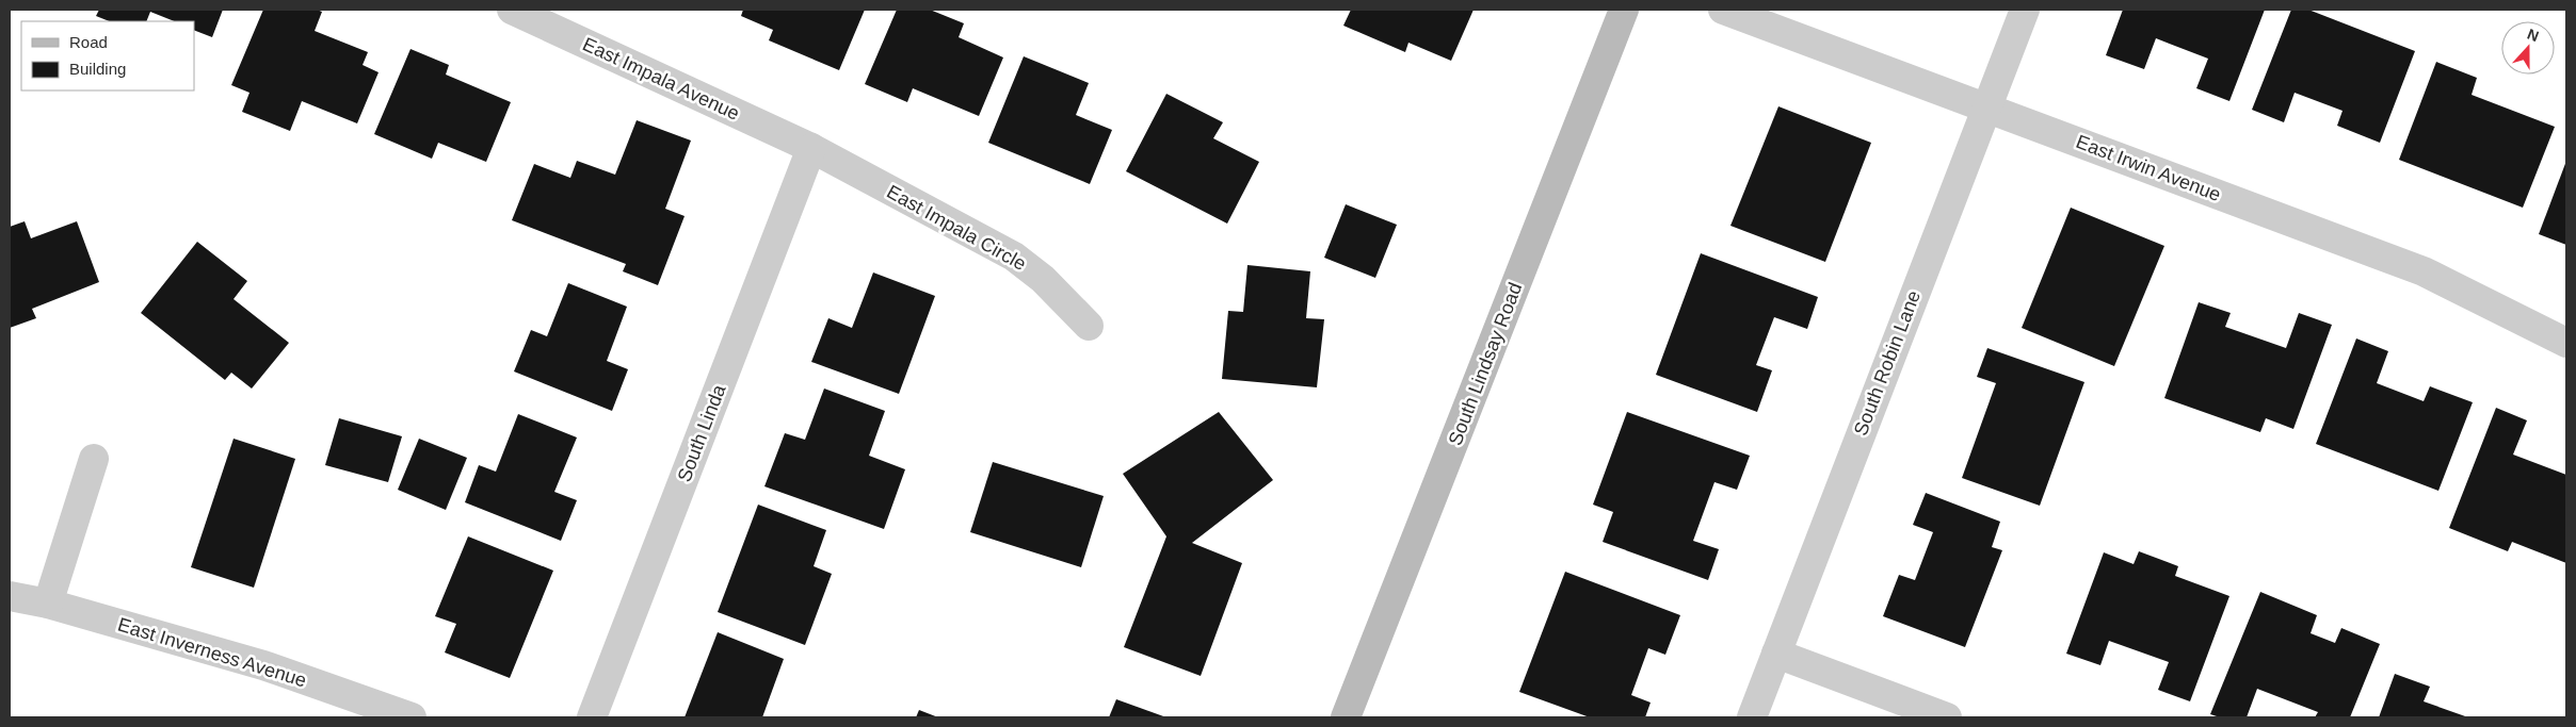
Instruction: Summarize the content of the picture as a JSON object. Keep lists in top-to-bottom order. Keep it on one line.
{"streets":{"main road":["South Lindsay Road"],"street":["East Impala Avenue","East Irwin Avenue","East Impala Circle","South Robin Lane","South Linda","East Inverness Avenue"]},"crossings":[["East Impala Avenue","East Impala Circle"],["East Impala Avenue","South Linda"],["East Irwin Avenue","South Robin Lane"],["East Impala Circle","South Linda"]],"legend":["Road","Building"],"north":"top"}
